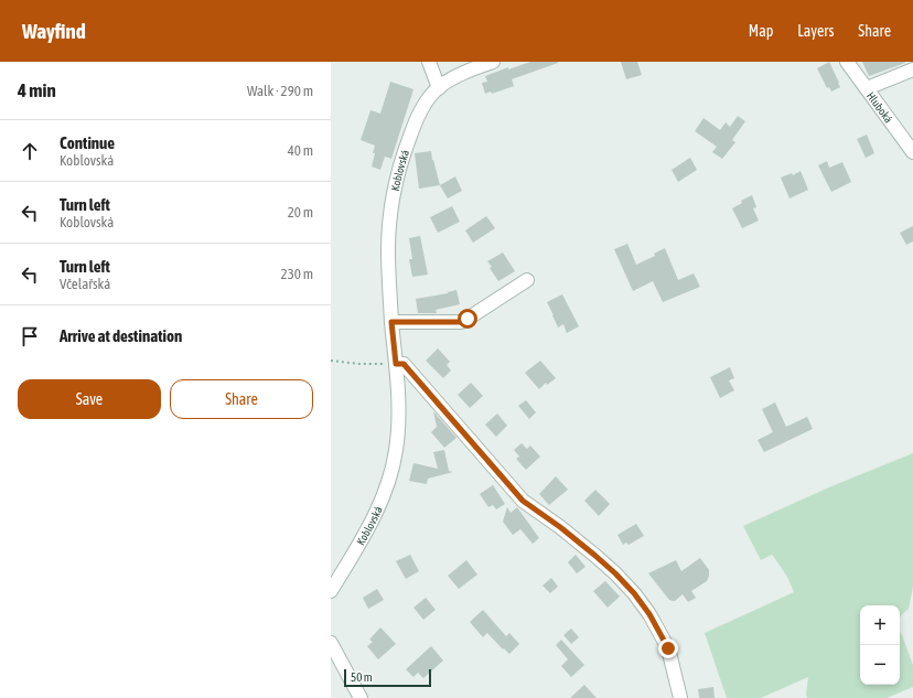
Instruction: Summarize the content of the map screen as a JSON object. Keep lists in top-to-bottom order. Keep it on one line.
{"streets":{"street":["Hluboká","Koblovská"]},"scale_bar":"50 m","page":{"header":"Wayfind","nav":["Map","Layers","Share"],"heading":["4 min","Walk · 290 m"],"list":[["Continue","Koblovská","40 m"],["Turn left","Koblovská","20 m"],["Turn left","Včelařská","230 m"],"Arrive at destination"],"buttons":["Save","Share"],"map_buttons":["+","−"],"scale":"50 m"}}
